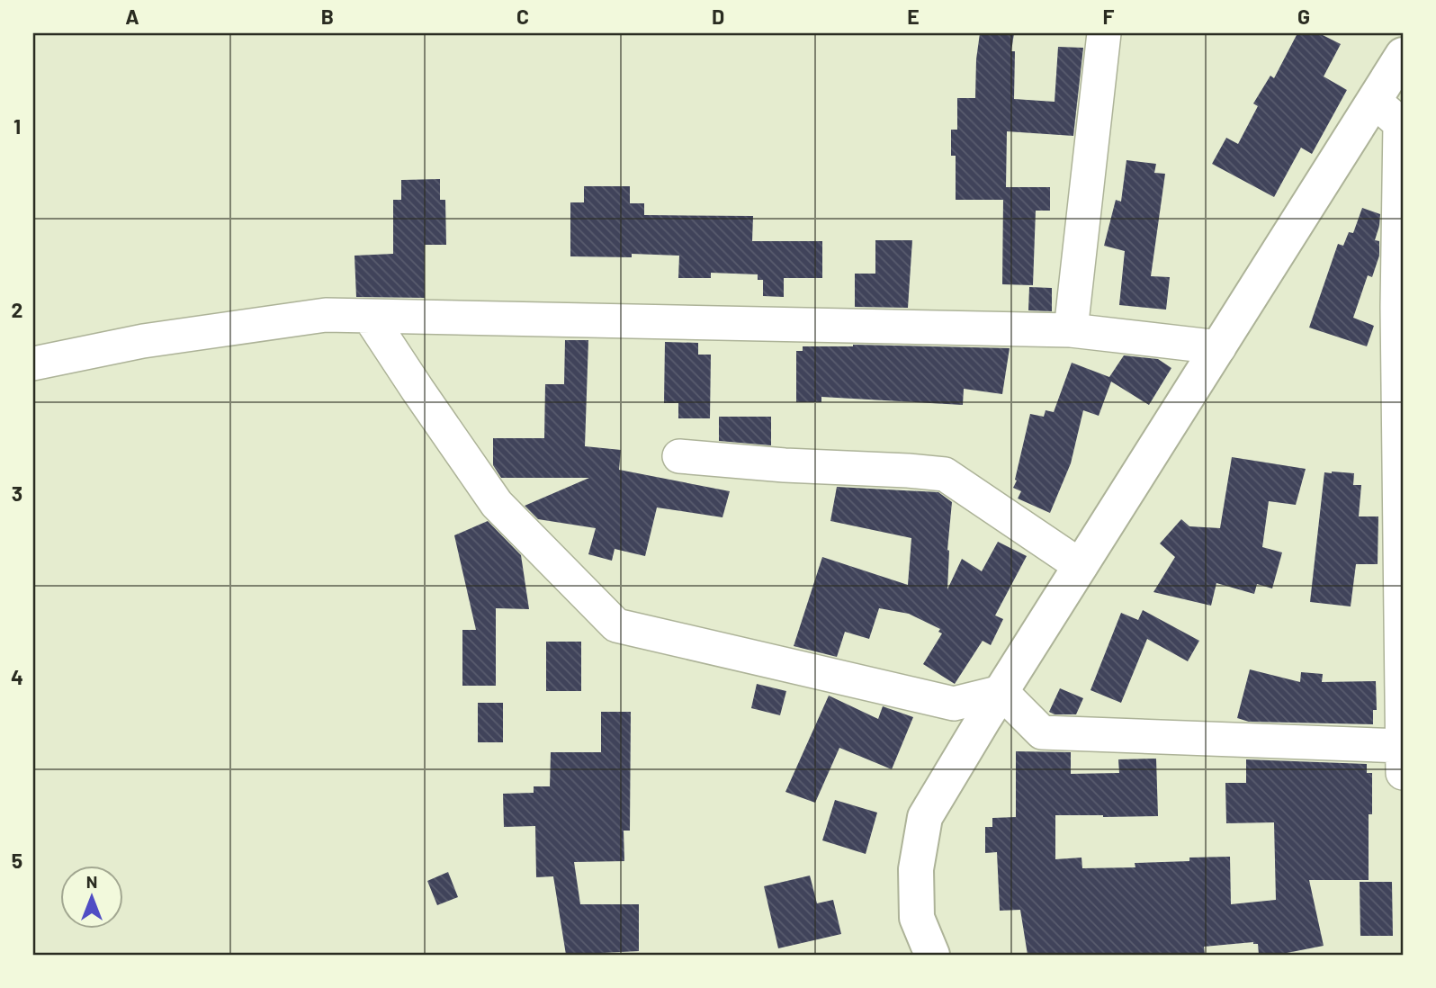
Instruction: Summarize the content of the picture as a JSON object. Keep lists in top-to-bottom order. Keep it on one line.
{"north":"top","grid":{"columns":["A","B","C","D","E","F","G"],"rows":["1","2","3","4","5"]}}
